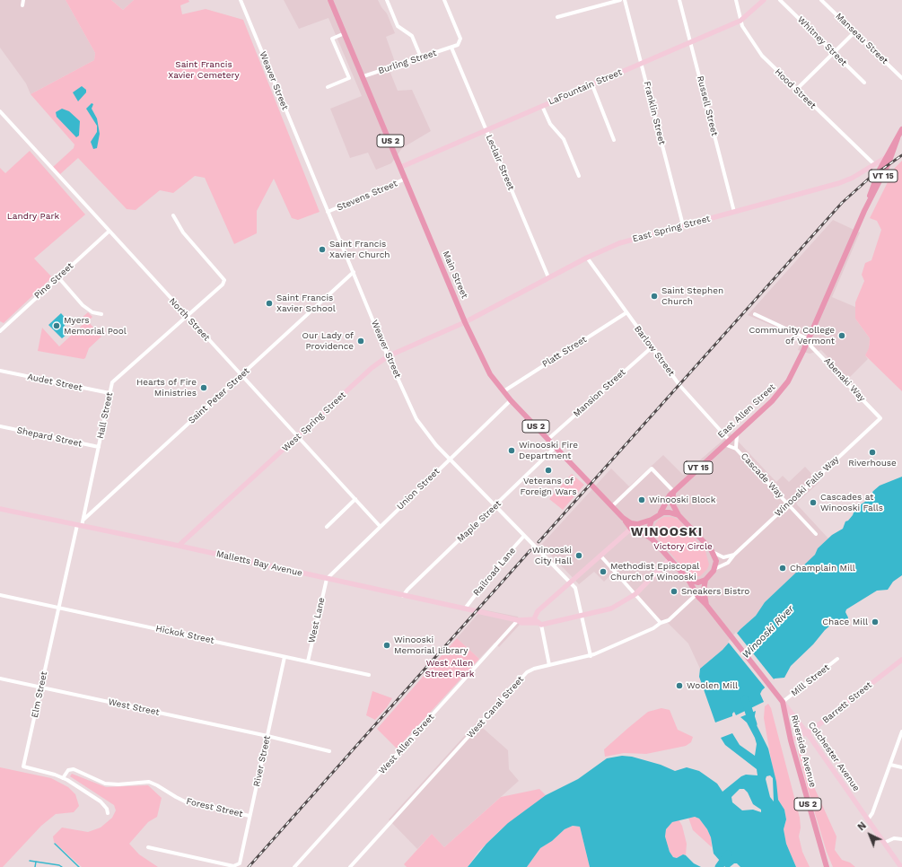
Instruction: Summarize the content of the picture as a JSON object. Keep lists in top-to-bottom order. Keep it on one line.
{"streets":{"main road":["US 2","VT 15","Main Street","East Allen Street","Riverside Avenue","Colchester Avenue"],"street":["Manseau Street","Whitney Street","Burling Street","Weaver Street","LaFountain Street","Hood Street","Russell Street","Franklin Street","Leclair Street","Stevens Street","East Spring Street","Pine Street","North Street","Barlow Street","Platt Street","Abenaki Way","Audet Street","Mansion Street","Saint Peter Street","Hall Street","West Spring Street","Shepard Street","Cascade Way","Winooski Falls Way","Union Street","Maple Street","Malletts Bay Avenue","Railroad Lane","West Lane","Hickok Street","Mill Street","Elm Street","Barrett Street","West Street","West Canal Street","West Allen Street","River Street","Forest Street"]},"crossings":[["Burling Street","Leclair Street"],["Burling Street","Main Street"],["Weaver Street","Stevens Street"],["Weaver Street","Saint Peter Street"],["Weaver Street","West Spring Street"],["Weaver Street","Union Street"],["Weaver Street","Maple Street"],["Weaver Street","Malletts Bay Avenue"],["Weaver Street","Railroad Lane"],["Weaver Street","West Canal Street"],["LaFountain Street","Hood Street"],["LaFountain Street","Russell Street"],["LaFountain Street","Franklin Street"],["LaFountain Street","Leclair Street"],["LaFountain Street","Main Street"],["Hood Street","East Spring Street"],["Russell Street","East Spring Street"],["Franklin Street","East Spring Street"],["Leclair Street","East Spring Street"],["Stevens Street","Main Street"],["East Spring Street","Main Street"],["East Spring Street","Barlow Street"],["East Spring Street","East Allen Street"],["East Spring Street","West Spring Street"],["Main Street","Platt Street"],["Main Street","Mansion Street"],["Main Street","East Allen Street"],["Main Street","West Spring Street"],["Main Street","Union Street"],["Main Street","Maple Street"],["Main Street","Malletts Bay Avenue"],["Main Street","West Canal Street"],["Main Street","Colchester Avenue"],["Pine Street","North Street"],["North Street","Saint Peter Street"],["North Street","Hall Street"],["North Street","West Spring Street"],["North Street","Union Street"],["Barlow Street","Platt Street"],["Barlow Street","Mansion Street"],["Barlow Street","East Allen Street"],["Abenaki Way","East Allen Street"],["Abenaki Way","Winooski Falls Way"],["Audet Street","Hall Street"],["Saint Peter Street","Hall Street"],["East Allen Street","Cascade Way"],["Hall Street","Shepard Street"],["Hall Street","Malletts Bay Avenue"],["Hall Street","Elm Street"],["West Spring Street","Malletts Bay Avenue"],["Cascade Way","Winooski Falls Way"],["Union Street","Malletts Bay Avenue"],["Union Street","West Lane"],["Maple Street","Malletts Bay Avenue"],["Malletts Bay Avenue","Railroad Lane"],["Malletts Bay Avenue","West Lane"],["Malletts Bay Avenue","Elm Street"],["Malletts Bay Avenue","West Allen Street"],["West Lane","Hickok Street"],["Hickok Street","Elm Street"],["Hickok Street","River Street"],["Mill Street","Riverside Avenue"],["Mill Street","Colchester Avenue"],["Elm Street","West Street"],["Elm Street","Forest Street"],["Barrett Street","Riverside Avenue"],["Barrett Street","Colchester Avenue"],["West Street","River Street"],["Riverside Avenue","Colchester Avenue"],["River Street","Forest Street"]],"districts":["WINOOSKI"],"water":["Winooski River"],"parks":["Saint Francis Xavier Cemetery","Landry Park","Victory Circle","West Allen Street Park"],"places":["Saint Francis Xavier Church","Saint Stephen Church","Saint Francis Xavier School","Myers Memorial Pool","Community College of Vermont","Our Lady of Providence","Hearts of Fire Ministries","Winooski Fire Department","Riverhouse","Veterans of Foreign Wars","Winooski Block","Cascades at Winooski Falls","Winooski City Hall","Champlain Mill","Methodist Episcopal Church of Winooski","Sneakers Bistro","Chace Mill","Winooski Memorial Library","Woolen Mill"],"north":"top left"}
